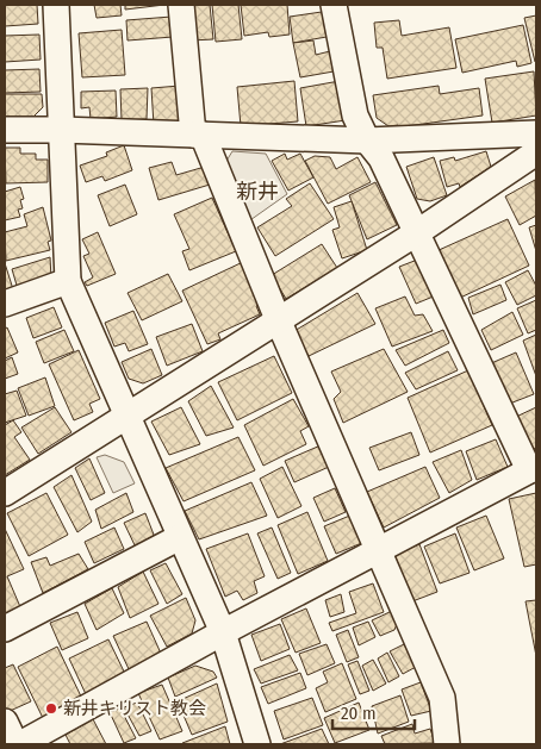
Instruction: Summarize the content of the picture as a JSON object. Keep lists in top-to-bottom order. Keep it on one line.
{"districts":["新井"],"places":["新井キリスト教会"],"scale_bar":"20 m"}
